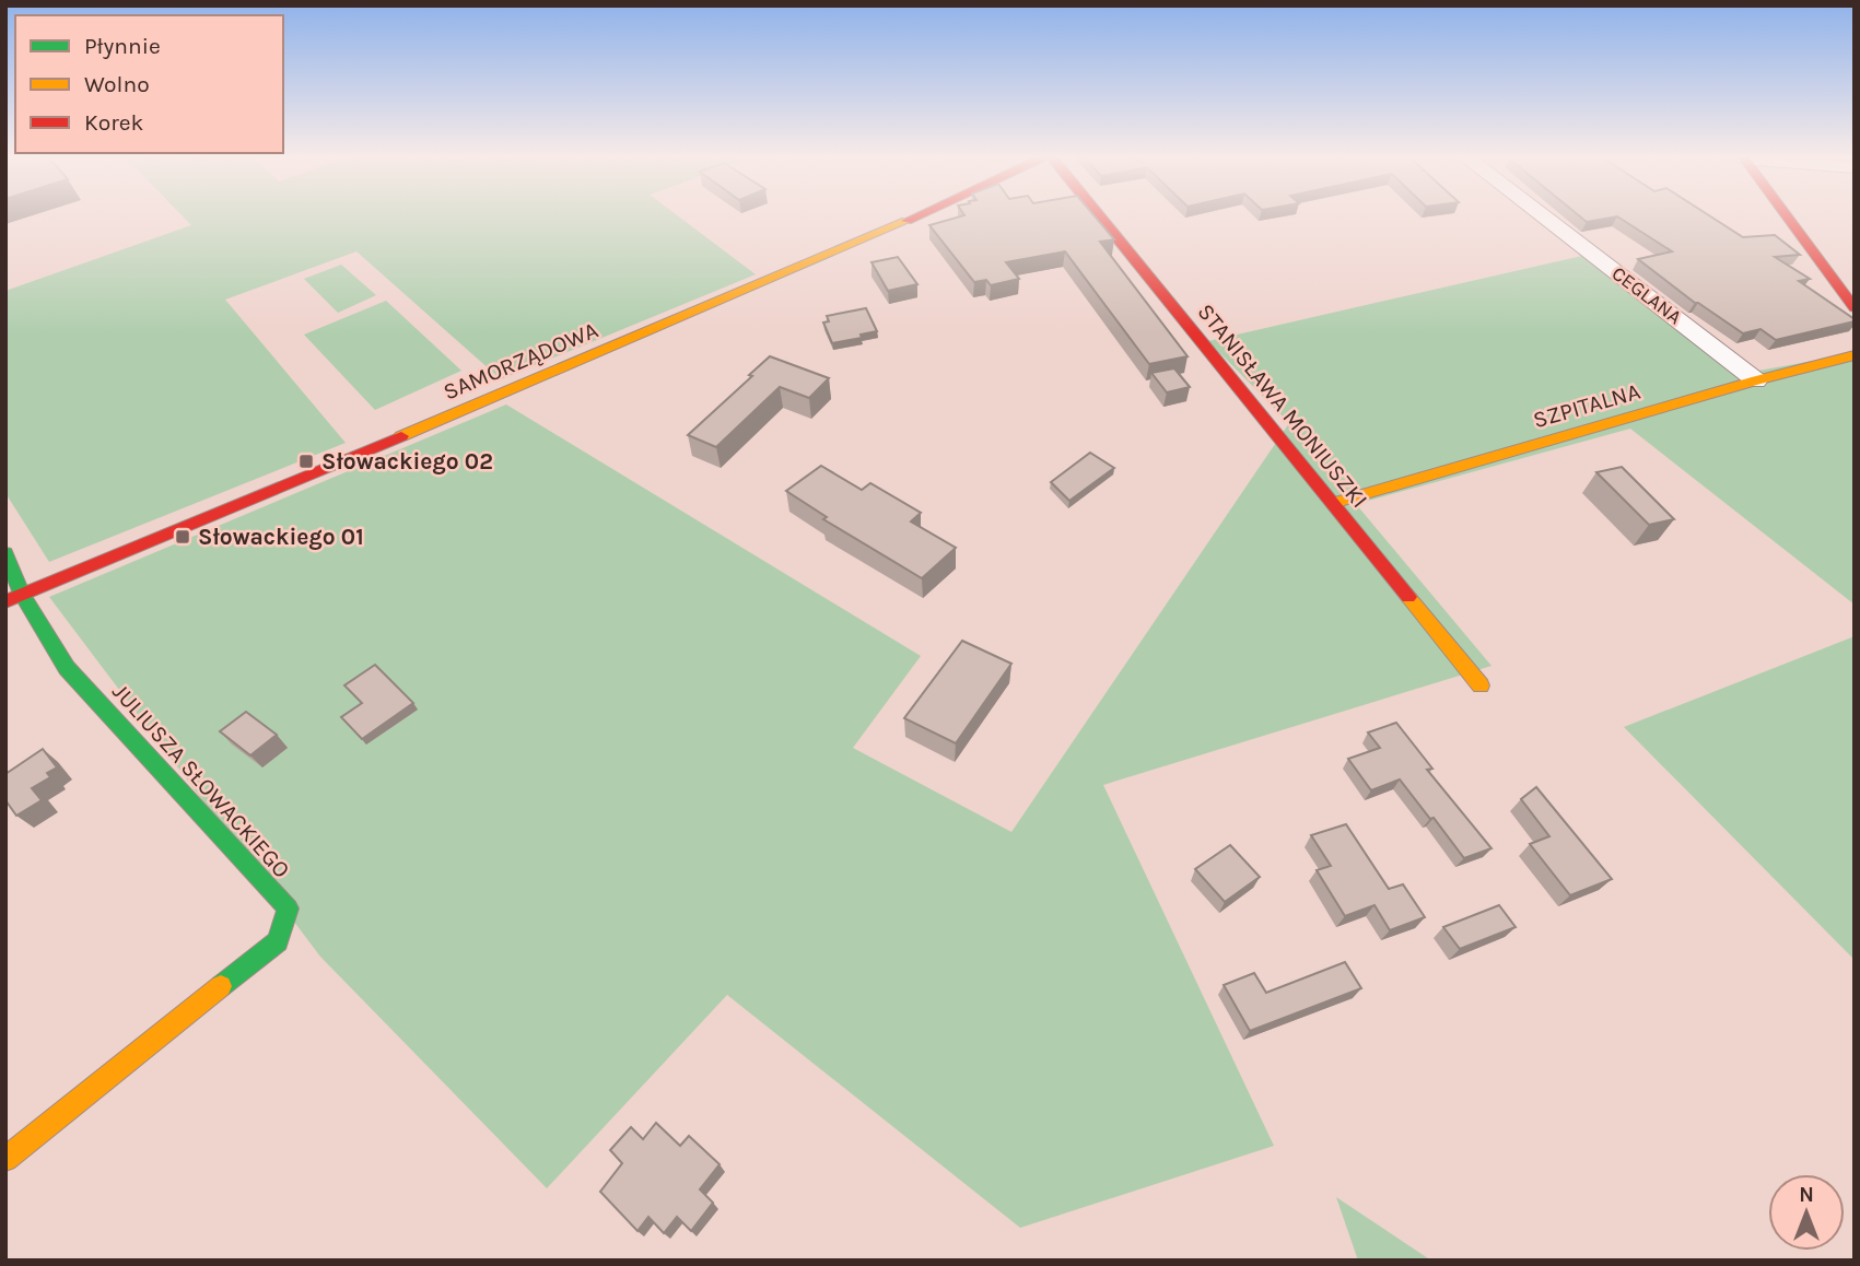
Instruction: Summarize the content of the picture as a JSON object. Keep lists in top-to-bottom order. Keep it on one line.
{"streets":{"street":["CEGLANA","SAMORZĄDOWA","STANISŁAWA MONIUSZKI","SZPITALNA","JULIUSZA SŁOWACKIEGO"]},"crossings":[["CEGLANA","SZPITALNA"],["SAMORZĄDOWA","JULIUSZA SŁOWACKIEGO"],["STANISŁAWA MONIUSZKI","SZPITALNA"]],"places":{"transit":["Słowackiego 02","Słowackiego 01"]},"legend":["Płynnie","Wolno","Korek"],"north":"top"}
